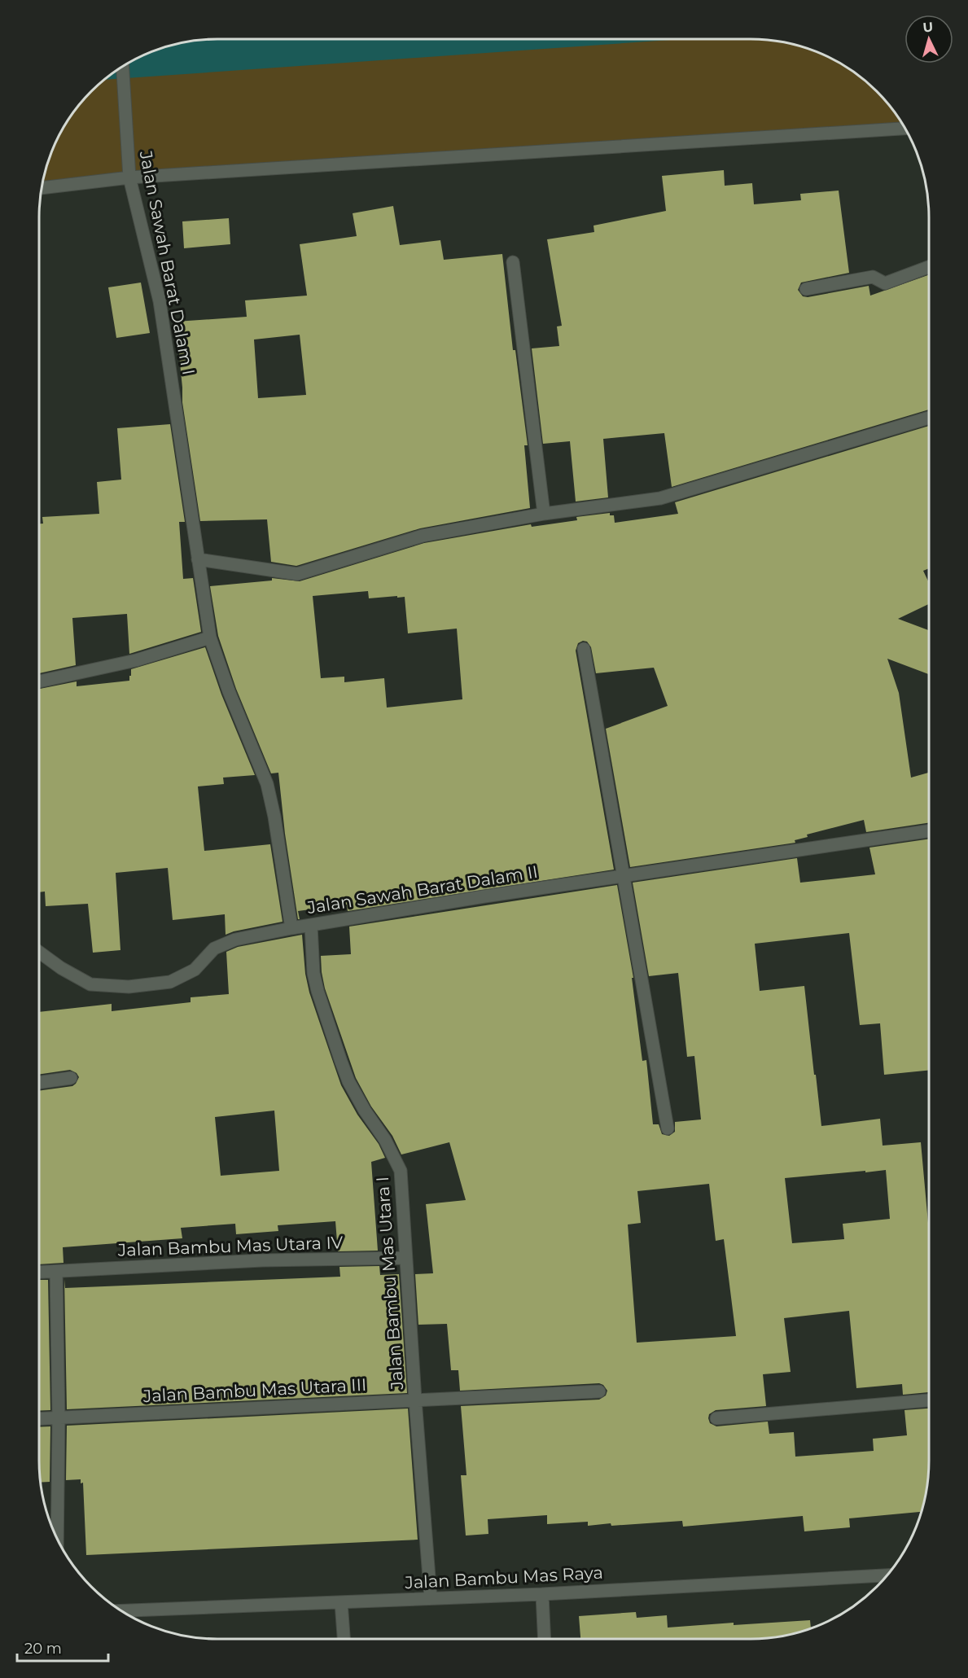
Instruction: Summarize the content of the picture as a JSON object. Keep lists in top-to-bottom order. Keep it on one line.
{"streets":{"street":["Jalan Sawah Barat Dalam I","Jalan Sawah Barat Dalam II","Jalan Bambu Mas Utara IV","Jalan Bambu Mas Utara I","Jalan Bambu Mas Utara III","Jalan Bambu Mas Raya"]},"crossings":[["Jalan Sawah Barat Dalam I","Jalan Sawah Barat Dalam II"],["Jalan Sawah Barat Dalam II","Jalan Bambu Mas Utara I"],["Jalan Bambu Mas Utara IV","Jalan Bambu Mas Utara I"],["Jalan Bambu Mas Utara I","Jalan Bambu Mas Utara III"],["Jalan Bambu Mas Utara I","Jalan Bambu Mas Raya"]],"scale_bar":"20 m","north":"top"}
